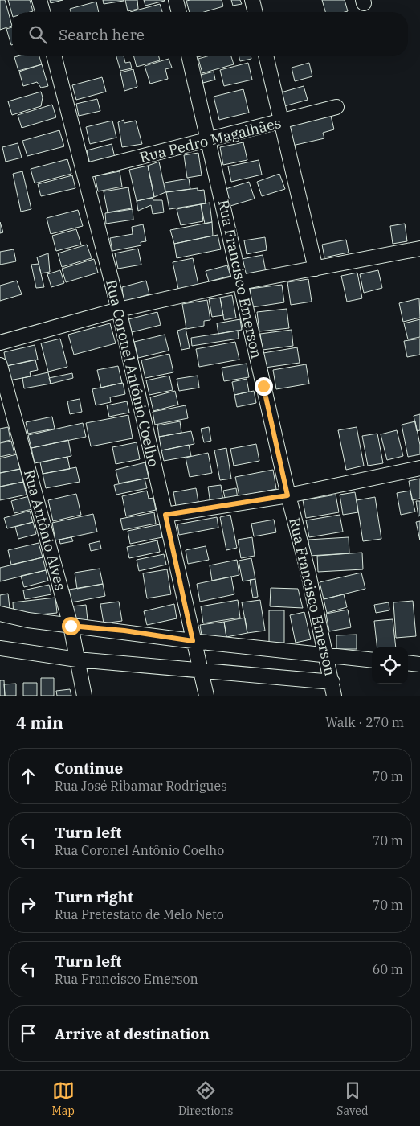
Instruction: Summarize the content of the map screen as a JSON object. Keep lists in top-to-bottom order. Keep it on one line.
{"streets":{"street":["Rua Pedro Magalhães","Rua Francisco Emerson","Rua Coronel Antônio Coelho","Rua Antônio Alves"]},"crossings":[["Rua Pedro Magalhães","Rua Francisco Emerson"],["Rua Pedro Magalhães","Rua Coronel Antônio Coelho"]],"page":{"search":"Search here","heading":["4 min","Walk · 270 m"],"list":[["Continue","Rua José Ribamar Rodrigues","70 m"],["Turn left","Rua Coronel Antônio Coelho","70 m"],["Turn right","Rua Pretestato de Melo Neto","70 m"],["Turn left","Rua Francisco Emerson","60 m"],"Arrive at destination"],"nav":["Map","Directions","Saved"]}}
